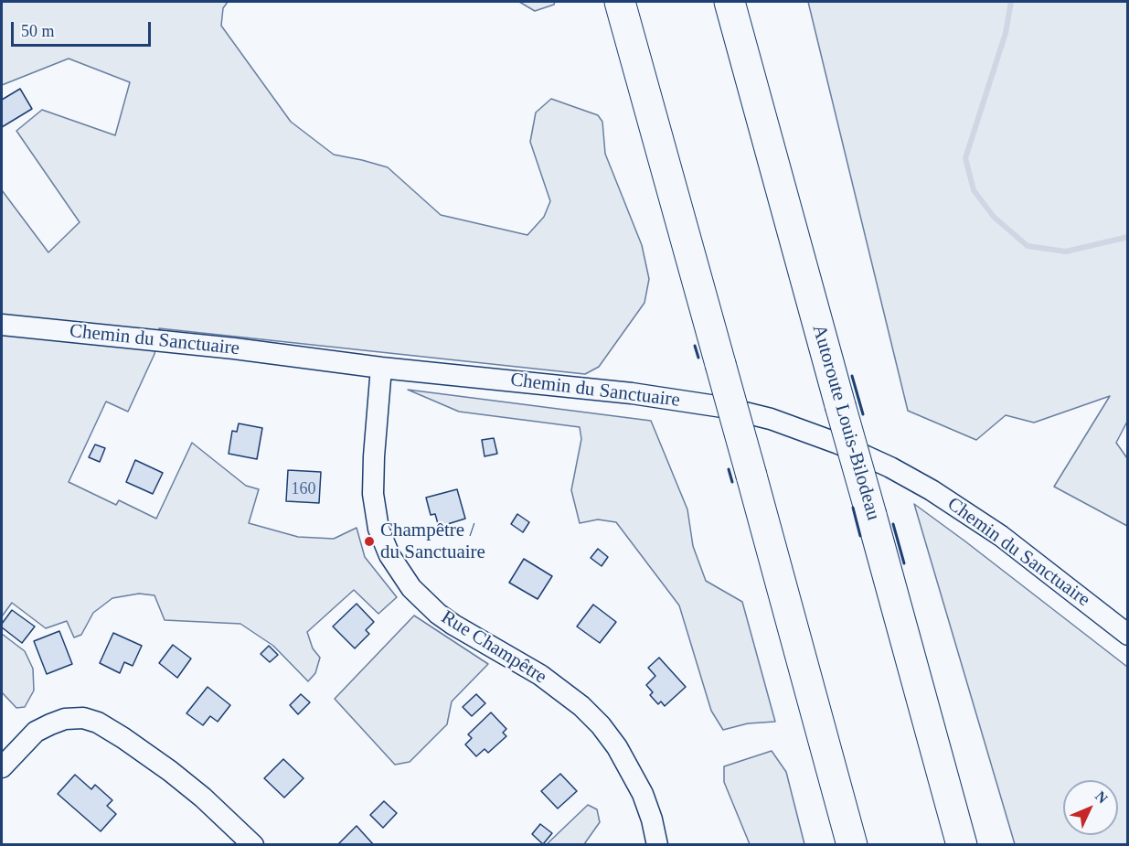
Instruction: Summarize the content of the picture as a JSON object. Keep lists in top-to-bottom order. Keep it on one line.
{"streets":{"highway":["Autoroute Louis-Bilodeau"],"street":["Chemin du Sanctuaire","Rue Champêtre"]},"crossings":[["Chemin du Sanctuaire","Rue Champêtre"]],"places":["Champêtre / du Sanctuaire"],"house_numbers":["160"],"scale_bar":"50 m","north":"top right"}
